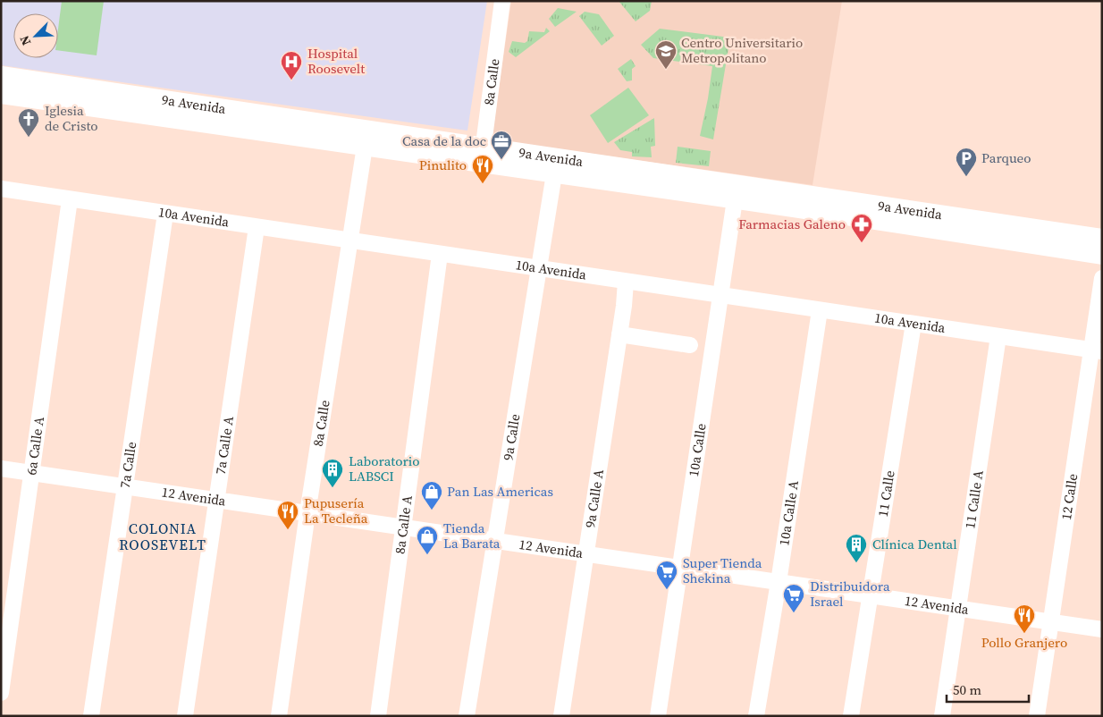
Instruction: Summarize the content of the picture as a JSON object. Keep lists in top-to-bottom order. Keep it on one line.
{"streets":{"main road":["9a Avenida"],"street":["8a Calle","10a Avenida","9a Calle","7a Calle A","6a Calle A","10a Calle","7a Calle","11 Calle","12 Avenida","12 Calle","9a Calle A","11 Calle A","10a Calle A","8a Calle A"]},"crossings":[["8a Calle","9a Avenida"],["8a Calle","10a Avenida"],["8a Calle","12 Avenida"],["9a Avenida","9a Calle"],["9a Avenida","10a Calle"],["10a Avenida","9a Calle"],["10a Avenida","7a Calle A"],["10a Avenida","6a Calle A"],["10a Avenida","10a Calle"],["10a Avenida","7a Calle"],["10a Avenida","11 Calle"],["10a Avenida","12 Calle"],["10a Avenida","9a Calle A"],["10a Avenida","11 Calle A"],["10a Avenida","10a Calle A"],["10a Avenida","8a Calle A"],["9a Calle","12 Avenida"],["7a Calle A","12 Avenida"],["6a Calle A","12 Avenida"],["10a Calle","12 Avenida"],["7a Calle","12 Avenida"],["11 Calle","12 Avenida"],["12 Avenida","12 Calle"],["12 Avenida","9a Calle A"],["12 Avenida","11 Calle A"],["12 Avenida","10a Calle A"],["12 Avenida","8a Calle A"]],"districts":["COLONIA ROOSEVELT"],"places":{"school or university":["Centro Universitario Metropolitano"],"hospital":["Hospital Roosevelt"],"church":["Iglesia de Cristo"],"office":["Casa de la doc"],"parking":["Parqueo"],"restaurant":["Pinulito","Pupusería La Tecleña","Pollo Granjero"],"pharmacy":["Farmacias Galeno"],"building":["Laboratorio LABSCI","Clínica Dental"],"shop":["Pan Las Americas","Tienda La Barata"],"supermarket":["Super Tienda Shekina","Distribuidora Israel"]},"scale_bar":"50 m","north":"bottom left"}
